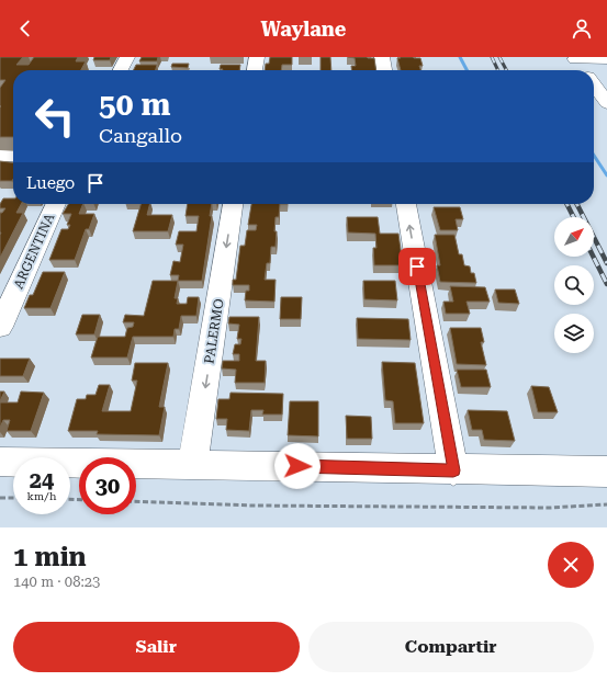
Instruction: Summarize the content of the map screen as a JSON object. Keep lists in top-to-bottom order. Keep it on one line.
{"streets":{"street":["ARGENTINA","PALERMO"]},"north":"top right","page":{"header":"Waylane","turn":["50 m","Cangallo"],"then":"Luego","speed":"24 km/h","limit":"30","heading":["1 min","140 m · 08:23"],"buttons":["Salir","Compartir"]}}
